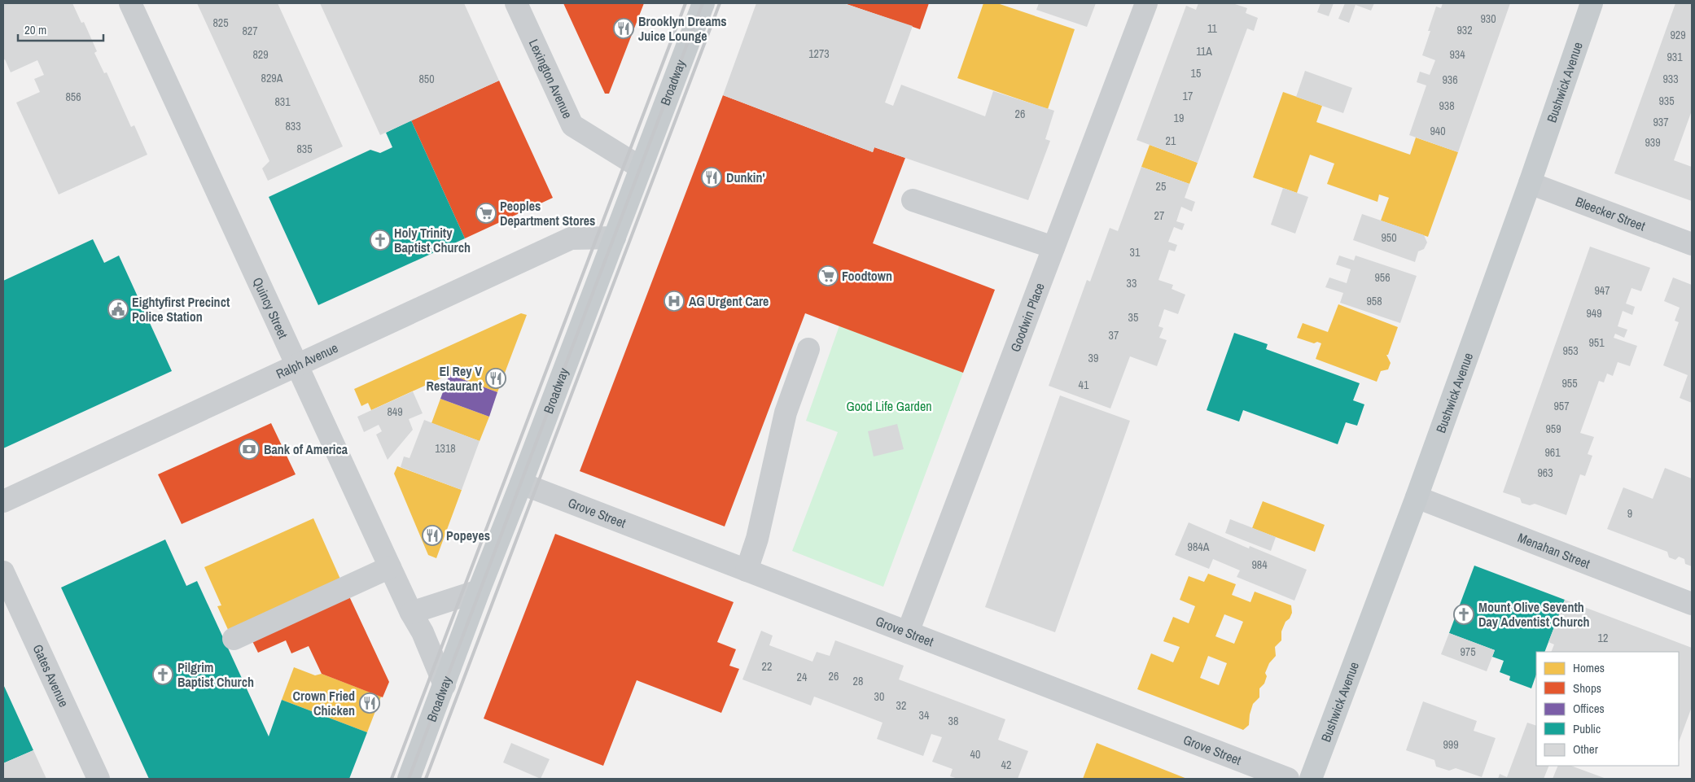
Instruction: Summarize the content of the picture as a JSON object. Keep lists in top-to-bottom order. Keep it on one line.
{"streets":{"main road":["Bushwick Avenue","Broadway"],"street":["Lexington Avenue","Bleecker Street","Quincy Street","Goodwin Place","Ralph Avenue","Grove Street","Menahan Street","Gates Avenue"]},"crossings":[["Lexington Avenue","Broadway"],["Bushwick Avenue","Bleecker Street"],["Bushwick Avenue","Menahan Street"],["Broadway","Quincy Street"],["Broadway","Ralph Avenue"],["Broadway","Grove Street"],["Quincy Street","Ralph Avenue"],["Goodwin Place","Grove Street"]],"parks":["Good Life Garden"],"places":{"restaurant":["Brooklyn Dreams Juice Lounge","Dunkin'","El Rey V Restaurant","Popeyes","Crown Fried Chicken"],"supermarket":["Peoples Department Stores","Foodtown"],"church":["Holy Trinity Baptist Church","Mount Olive Seventh Day Adventist Church","Pilgrim Baptist Church"],"hospital":["AG Urgent Care"],"public building":["Eightyfirst Precinct Police Station"],"bank":["Bank of America"]},"house_numbers":["930","825","11","932","827","929","11A","1273","829","934","931","15","829A","850","933","936","17","856","935","831","938","26","19","937","833","940","21","939","835","25","27","950","31","956","33","947","958","949","35","37","951","953","39","955","41","957","849","959","1318","961","963","9","984A","984","12","975","22","26","24","28","30","32","34","38","999","40","42"],"legend":["Homes","Shops","Offices","Public","Other"],"scale_bar":"20 m"}
